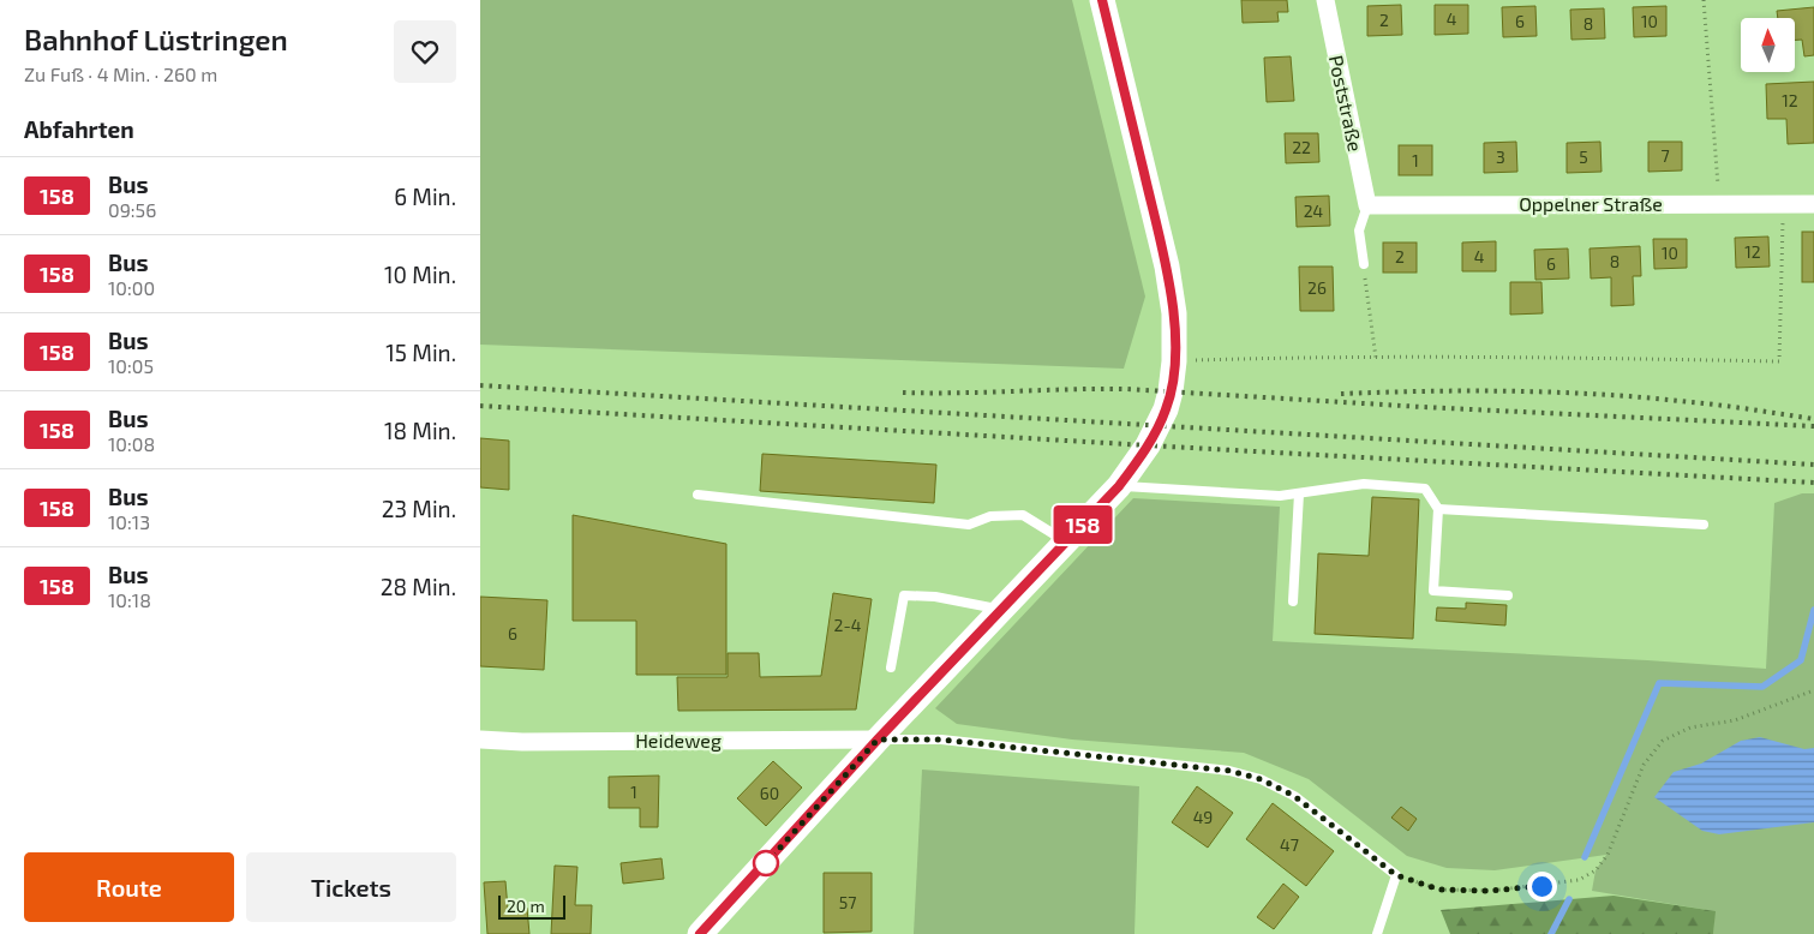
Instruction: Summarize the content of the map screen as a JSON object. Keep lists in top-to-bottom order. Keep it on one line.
{"streets":{"street":["Poststraße","Oppelner Straße","Heideweg"]},"crossings":[["Poststraße","Oppelner Straße"]],"lines":["bus line 158"],"house_numbers":["4","2","6","10","8","12","22","7","3","5","1","24","12","10","2","4","8","6","26","2-4","6","1","60","49","47","57"],"scale_bar":"20 m","north":"top","page":{"heading":[["Bahnhof Lüstringen","Zu Fuß · 4 Min. · 260 m"],"Abfahrten"],"on_map":"158","list":[{"mark":"158","name":"Bus","note":"09:56","value":"6 Min."},{"mark":"158","name":"Bus","note":"10:00","value":"10 Min."},{"mark":"158","name":"Bus","note":"10:05","value":"15 Min."},{"mark":"158","name":"Bus","note":"10:08","value":"18 Min."},{"mark":"158","name":"Bus","note":"10:13","value":"23 Min."},{"mark":"158","name":"Bus","note":"10:18","value":"28 Min."}],"buttons":["Route","Tickets"],"scale":"20 m"}}
